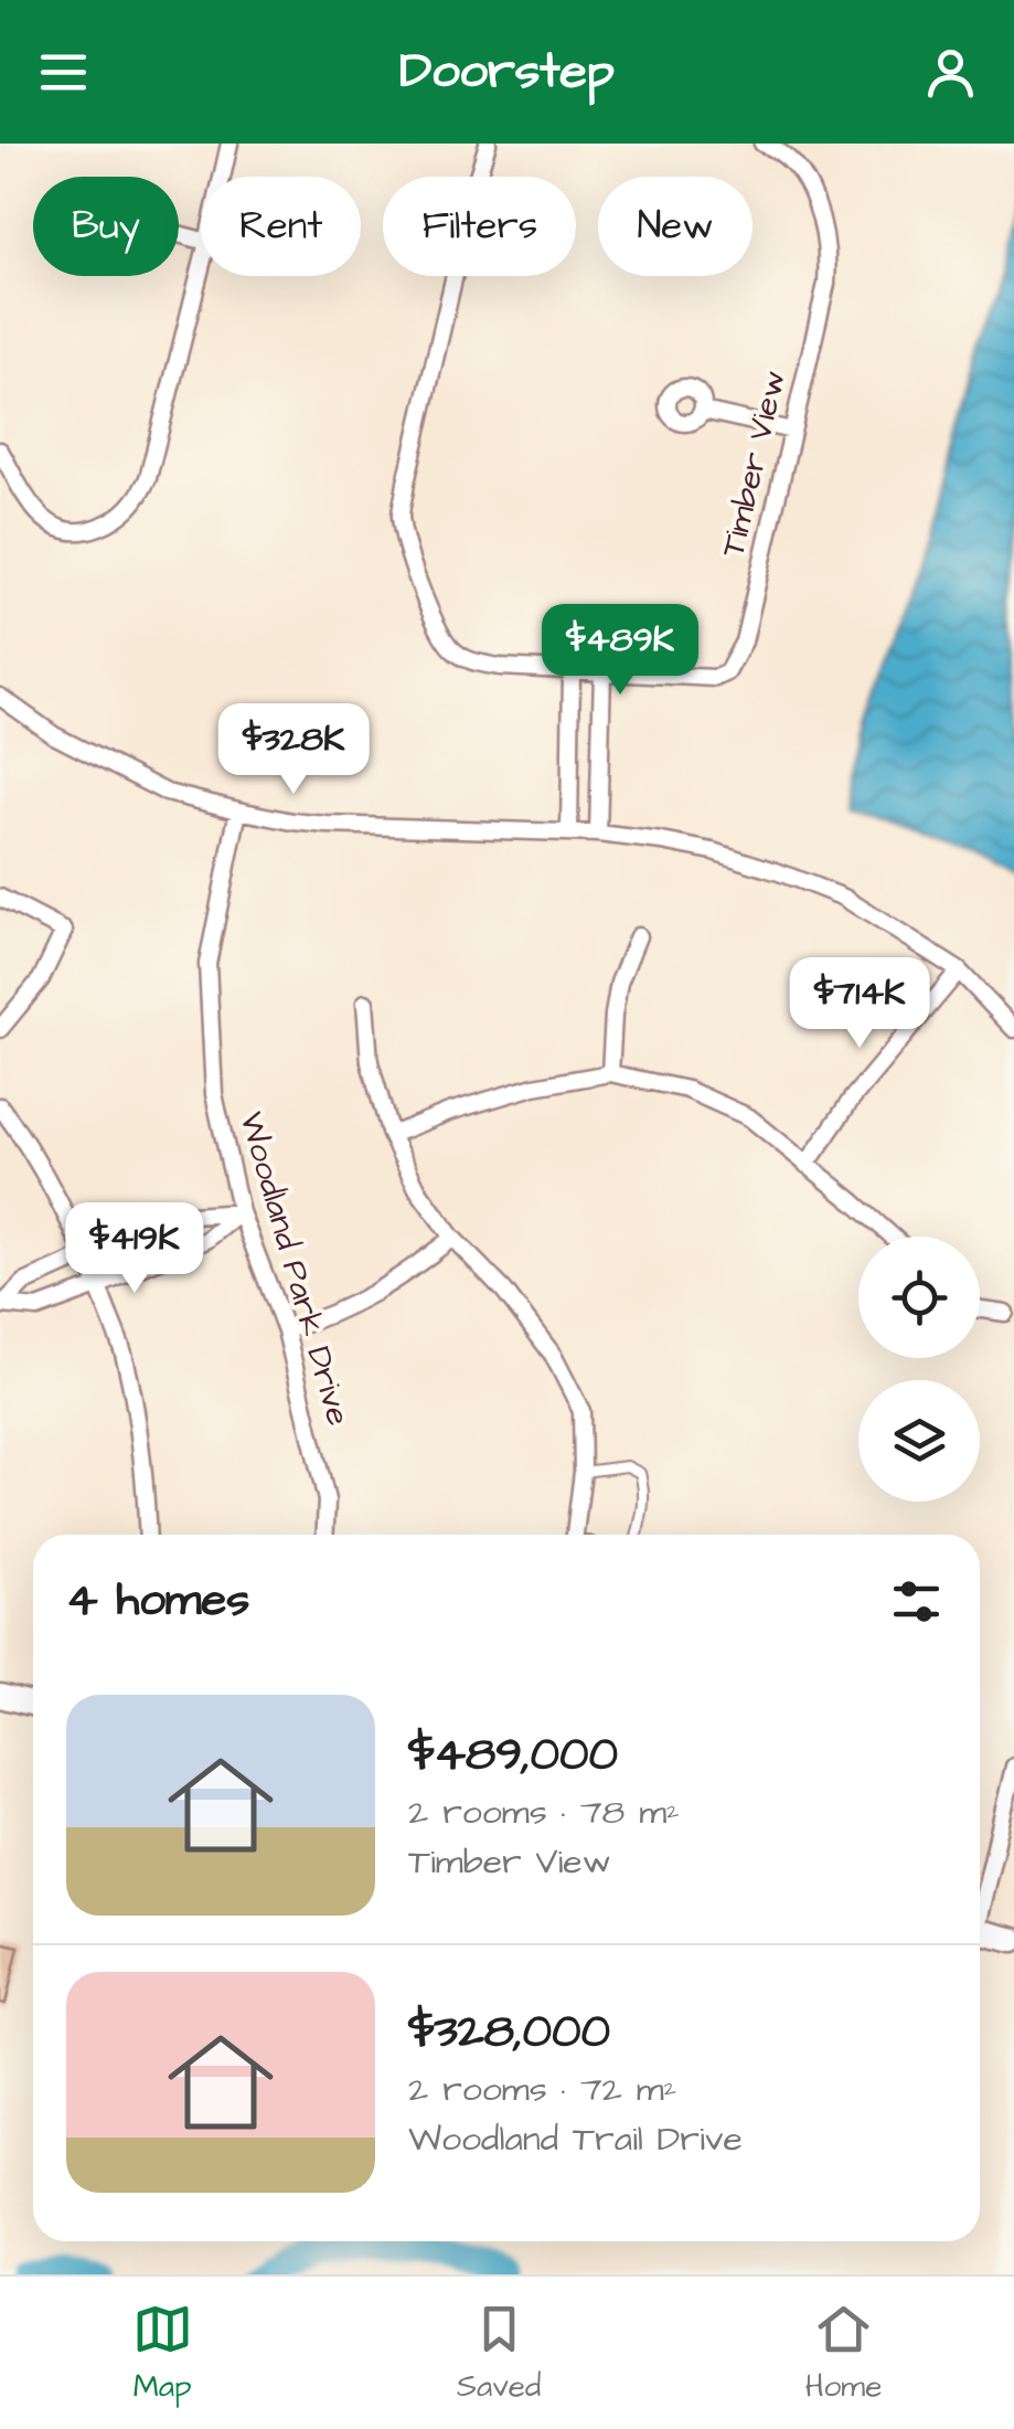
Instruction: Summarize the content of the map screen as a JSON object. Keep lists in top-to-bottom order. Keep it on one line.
{"streets":{"street":["Timber View","Woodland Park Drive"]},"page":{"header":"Doorstep","chip":["Buy","Rent","Filters","New"],"price":["$489K","$328K","$714K","$419K"],"heading":"4 homes","list":[{"name":"$489,000","note":"2 rooms · 78 m² · Timber View"},{"name":"$328,000","note":"2 rooms · 72 m² · Woodland Trail Drive"}],"tabs":["Map","Saved","Home"]}}
